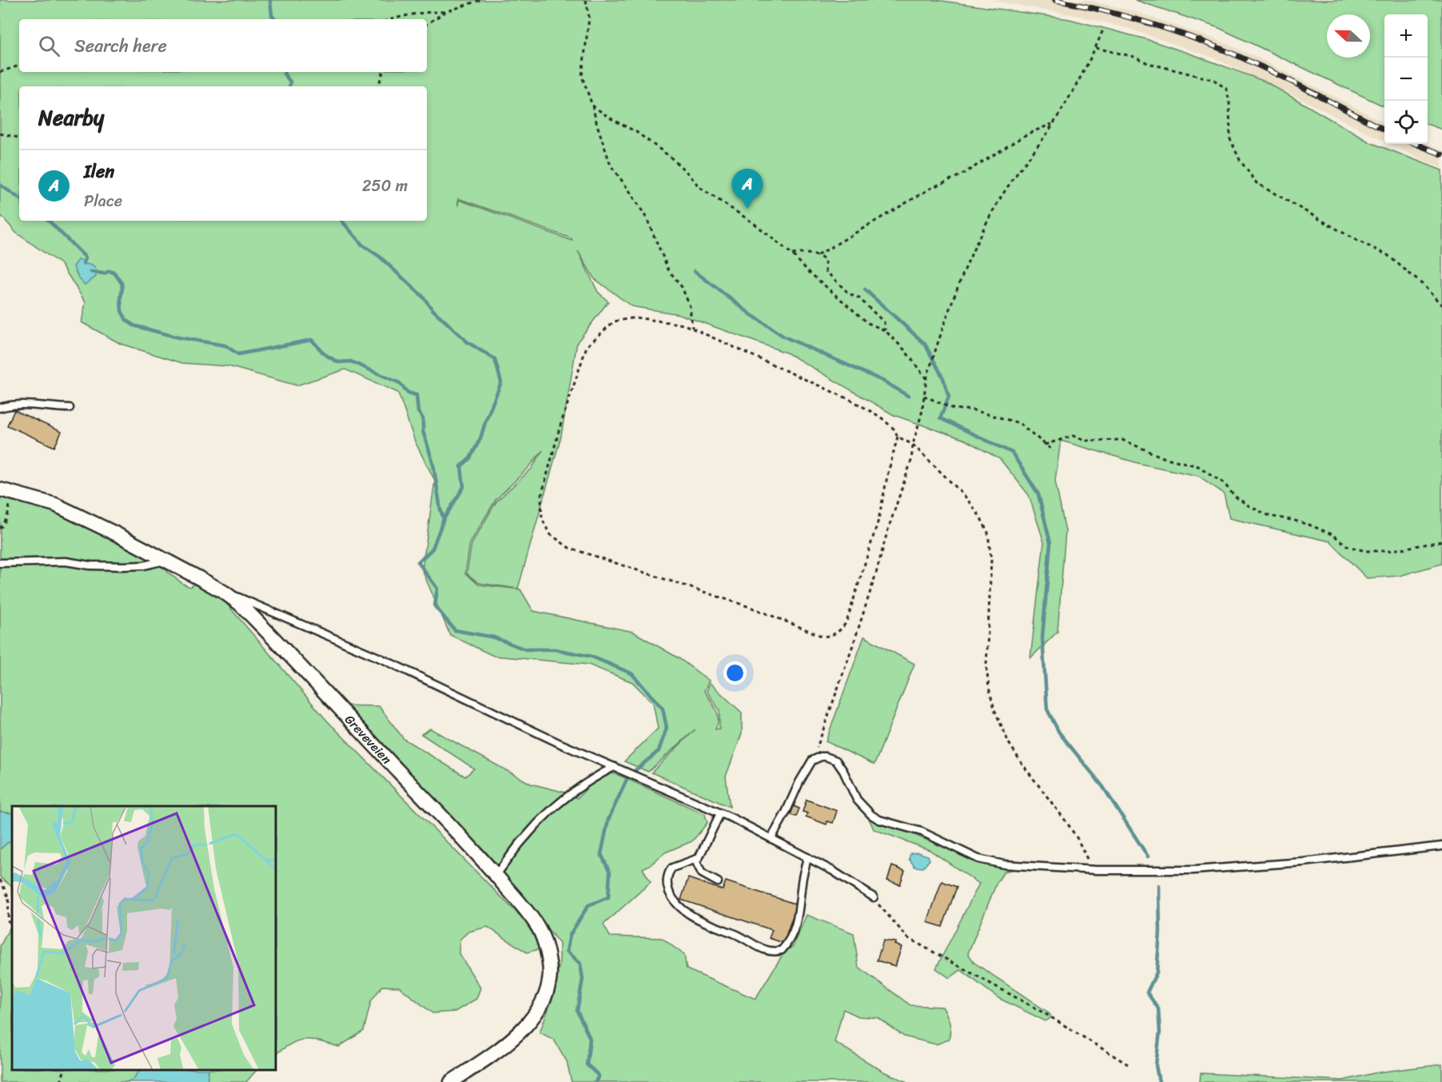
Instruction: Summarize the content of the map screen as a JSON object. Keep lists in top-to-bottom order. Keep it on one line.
{"streets":{"street":["Greveveien"]},"north":"left","page":{"map_buttons":["+","−"],"search":"Search here","heading":"Nearby","list":[{"mark":"A","name":"Ilen","note":"Place","value":"250 m"}],"pins":"A"}}
